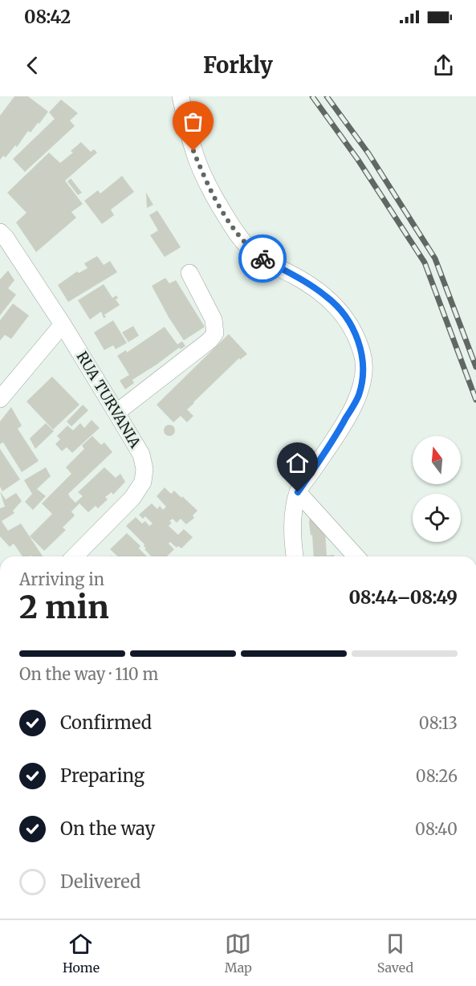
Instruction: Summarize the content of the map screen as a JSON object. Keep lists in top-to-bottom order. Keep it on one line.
{"streets":{"street":["RUA TURVANIA"]},"north":"top","page":{"status":"08:42","header":"Forkly","heading":["2 min","Arriving in","08:44–08:49"],"bar":"On the way · 110 m","list":[["Confirmed","08:13"],["Preparing","08:26"],["On the way","08:40"],"Delivered"],"tabs":["Home","Map","Saved"]}}
